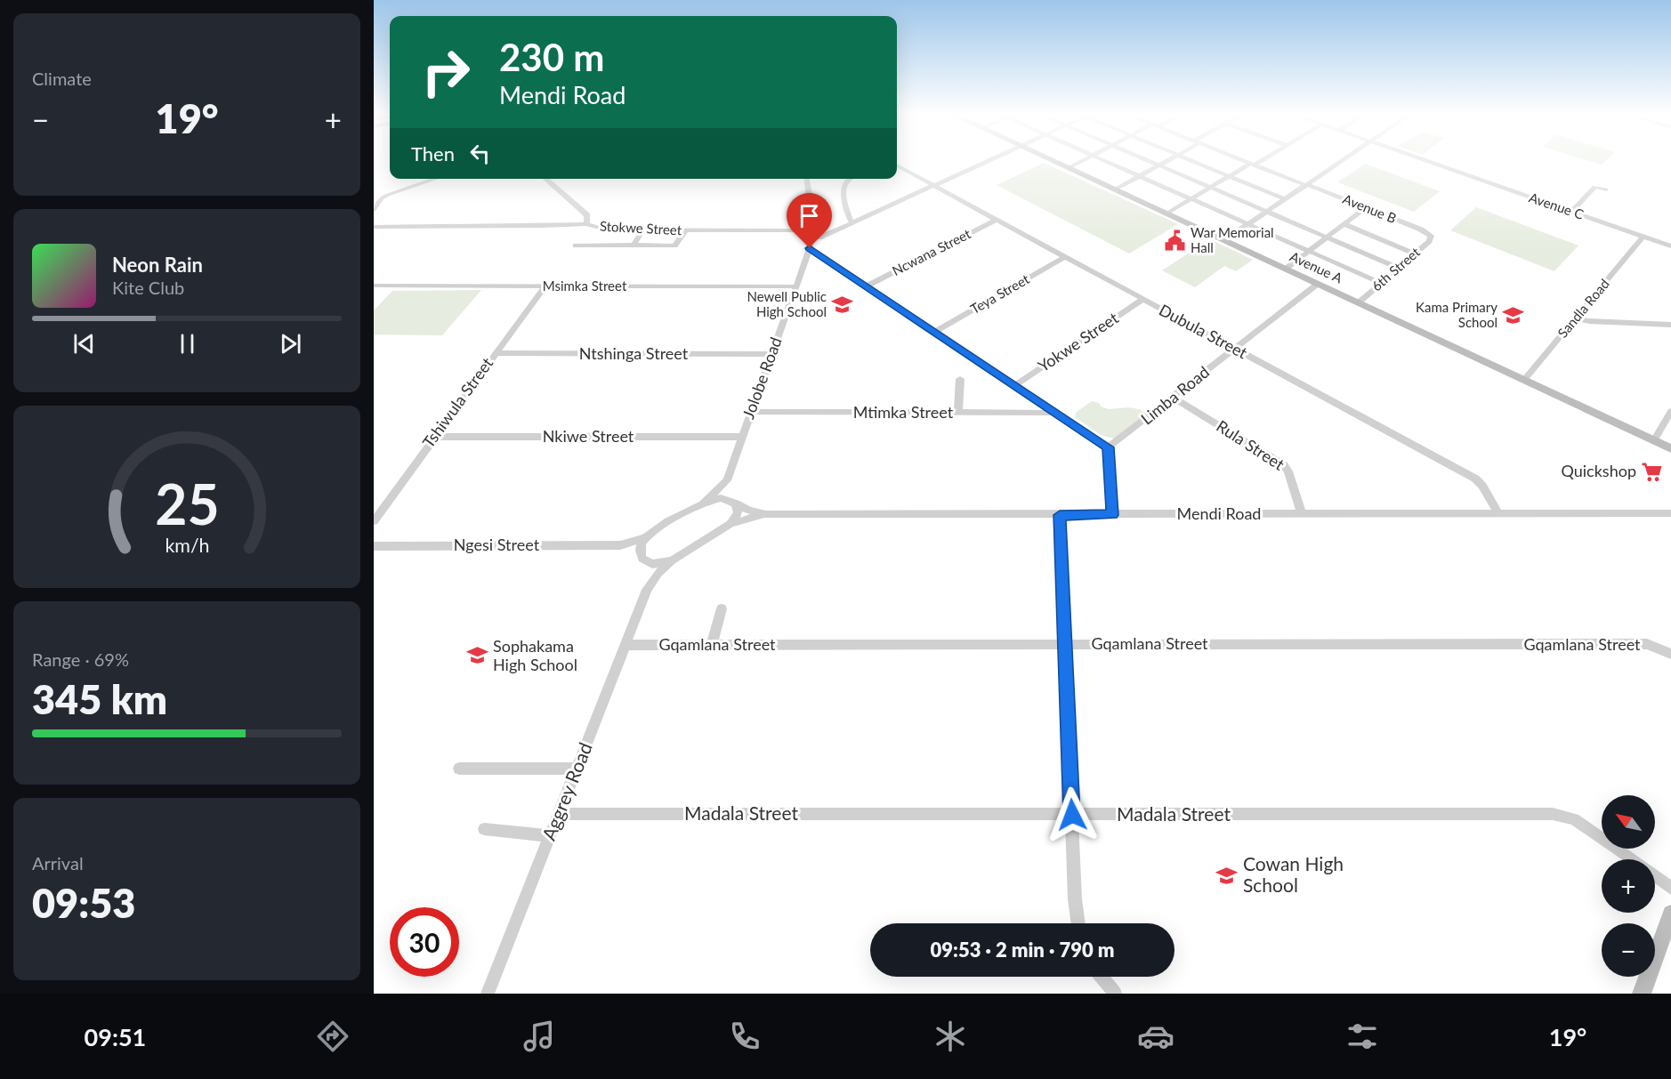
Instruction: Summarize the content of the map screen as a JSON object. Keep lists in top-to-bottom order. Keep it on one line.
{"streets":{"street":["Avenue C","Avenue B","Stokwe Street","Ncwana Street","Avenue A","6th Street","Msimka Street","Teya Street","Sandla Road","Dubula Street","Yokwe Street","Ntshinga Street","Jolobe Road","Limba Road","Tshiwula Street","Mtimka Street","Nkiwe Street","Rula Street","Mendi Road","Ngesi Street","Gqamlana Street","Aggrey Road","Madala Street"]},"crossings":[["Avenue C","Sandla Road"],["Avenue B","6th Street"],["Stokwe Street","Jolobe Road"],["Ncwana Street","Dubula Street"],["Avenue A","6th Street"],["Avenue A","Sandla Road"],["Avenue A","Limba Road"],["Msimka Street","Jolobe Road"],["Msimka Street","Tshiwula Street"],["Teya Street","Dubula Street"],["Dubula Street","Yokwe Street"],["Dubula Street","Limba Road"],["Dubula Street","Mendi Road"],["Ntshinga Street","Jolobe Road"],["Ntshinga Street","Tshiwula Street"],["Jolobe Road","Mtimka Street"],["Jolobe Road","Nkiwe Street"],["Jolobe Road","Ngesi Street"],["Limba Road","Rula Street"],["Tshiwula Street","Nkiwe Street"],["Rula Street","Mendi Road"],["Mendi Road","Aggrey Road"],["Ngesi Street","Aggrey Road"],["Gqamlana Street","Aggrey Road"],["Aggrey Road","Madala Street"]],"places":{"public building":["War Memorial Hall"],"school or university":["Newell Public High School","Kama Primary School","Sophakama High School","Cowan High School"],"supermarket":["Quickshop"]},"north":"top left","page":{"tile":["Climate",["Range · 69%","345 km"],["Arrival","09:53"]],"turn":["230 m","Mendi Road"],"heat":["−","19°","+"],"then":"Then","song":["Neon Rain","Kite Club"],"map_buttons":["+","−"],"limit":"30","trip":"09:53 · 2 min · 790 m","tabs":["09:51","19°"],"gauge":["25","km/h"]}}
